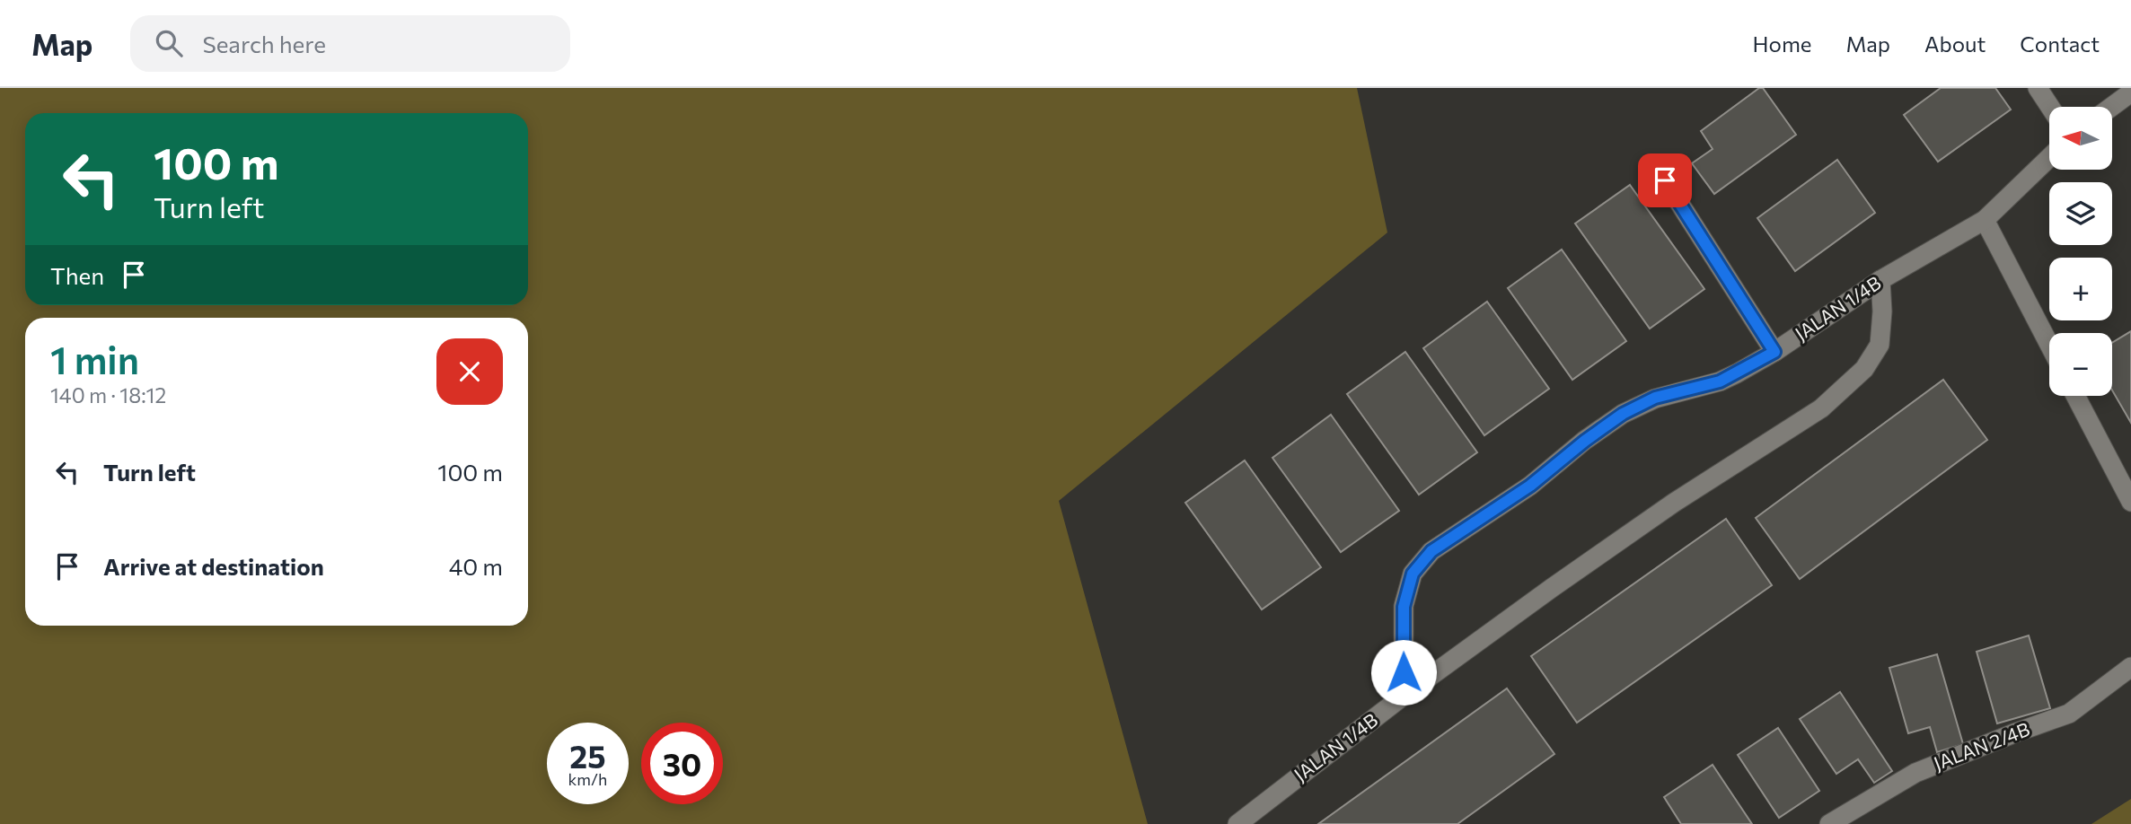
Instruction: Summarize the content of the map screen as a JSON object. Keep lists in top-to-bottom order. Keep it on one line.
{"streets":{"street":["JALAN 1/4B","JALAN 2/4B"]},"north":"left","page":{"header":"Map","search":"Search here","nav":["Home","Map","About","Contact"],"map_buttons":["+","−"],"turn":["100 m","Turn left"],"then":"Then","heading":["1 min","140 m · 18:12"],"list":[{"name":"Turn left","value":"100 m"},{"name":"Arrive at destination","value":"40 m"}],"speed":"25 km/h","limit":"30"}}
